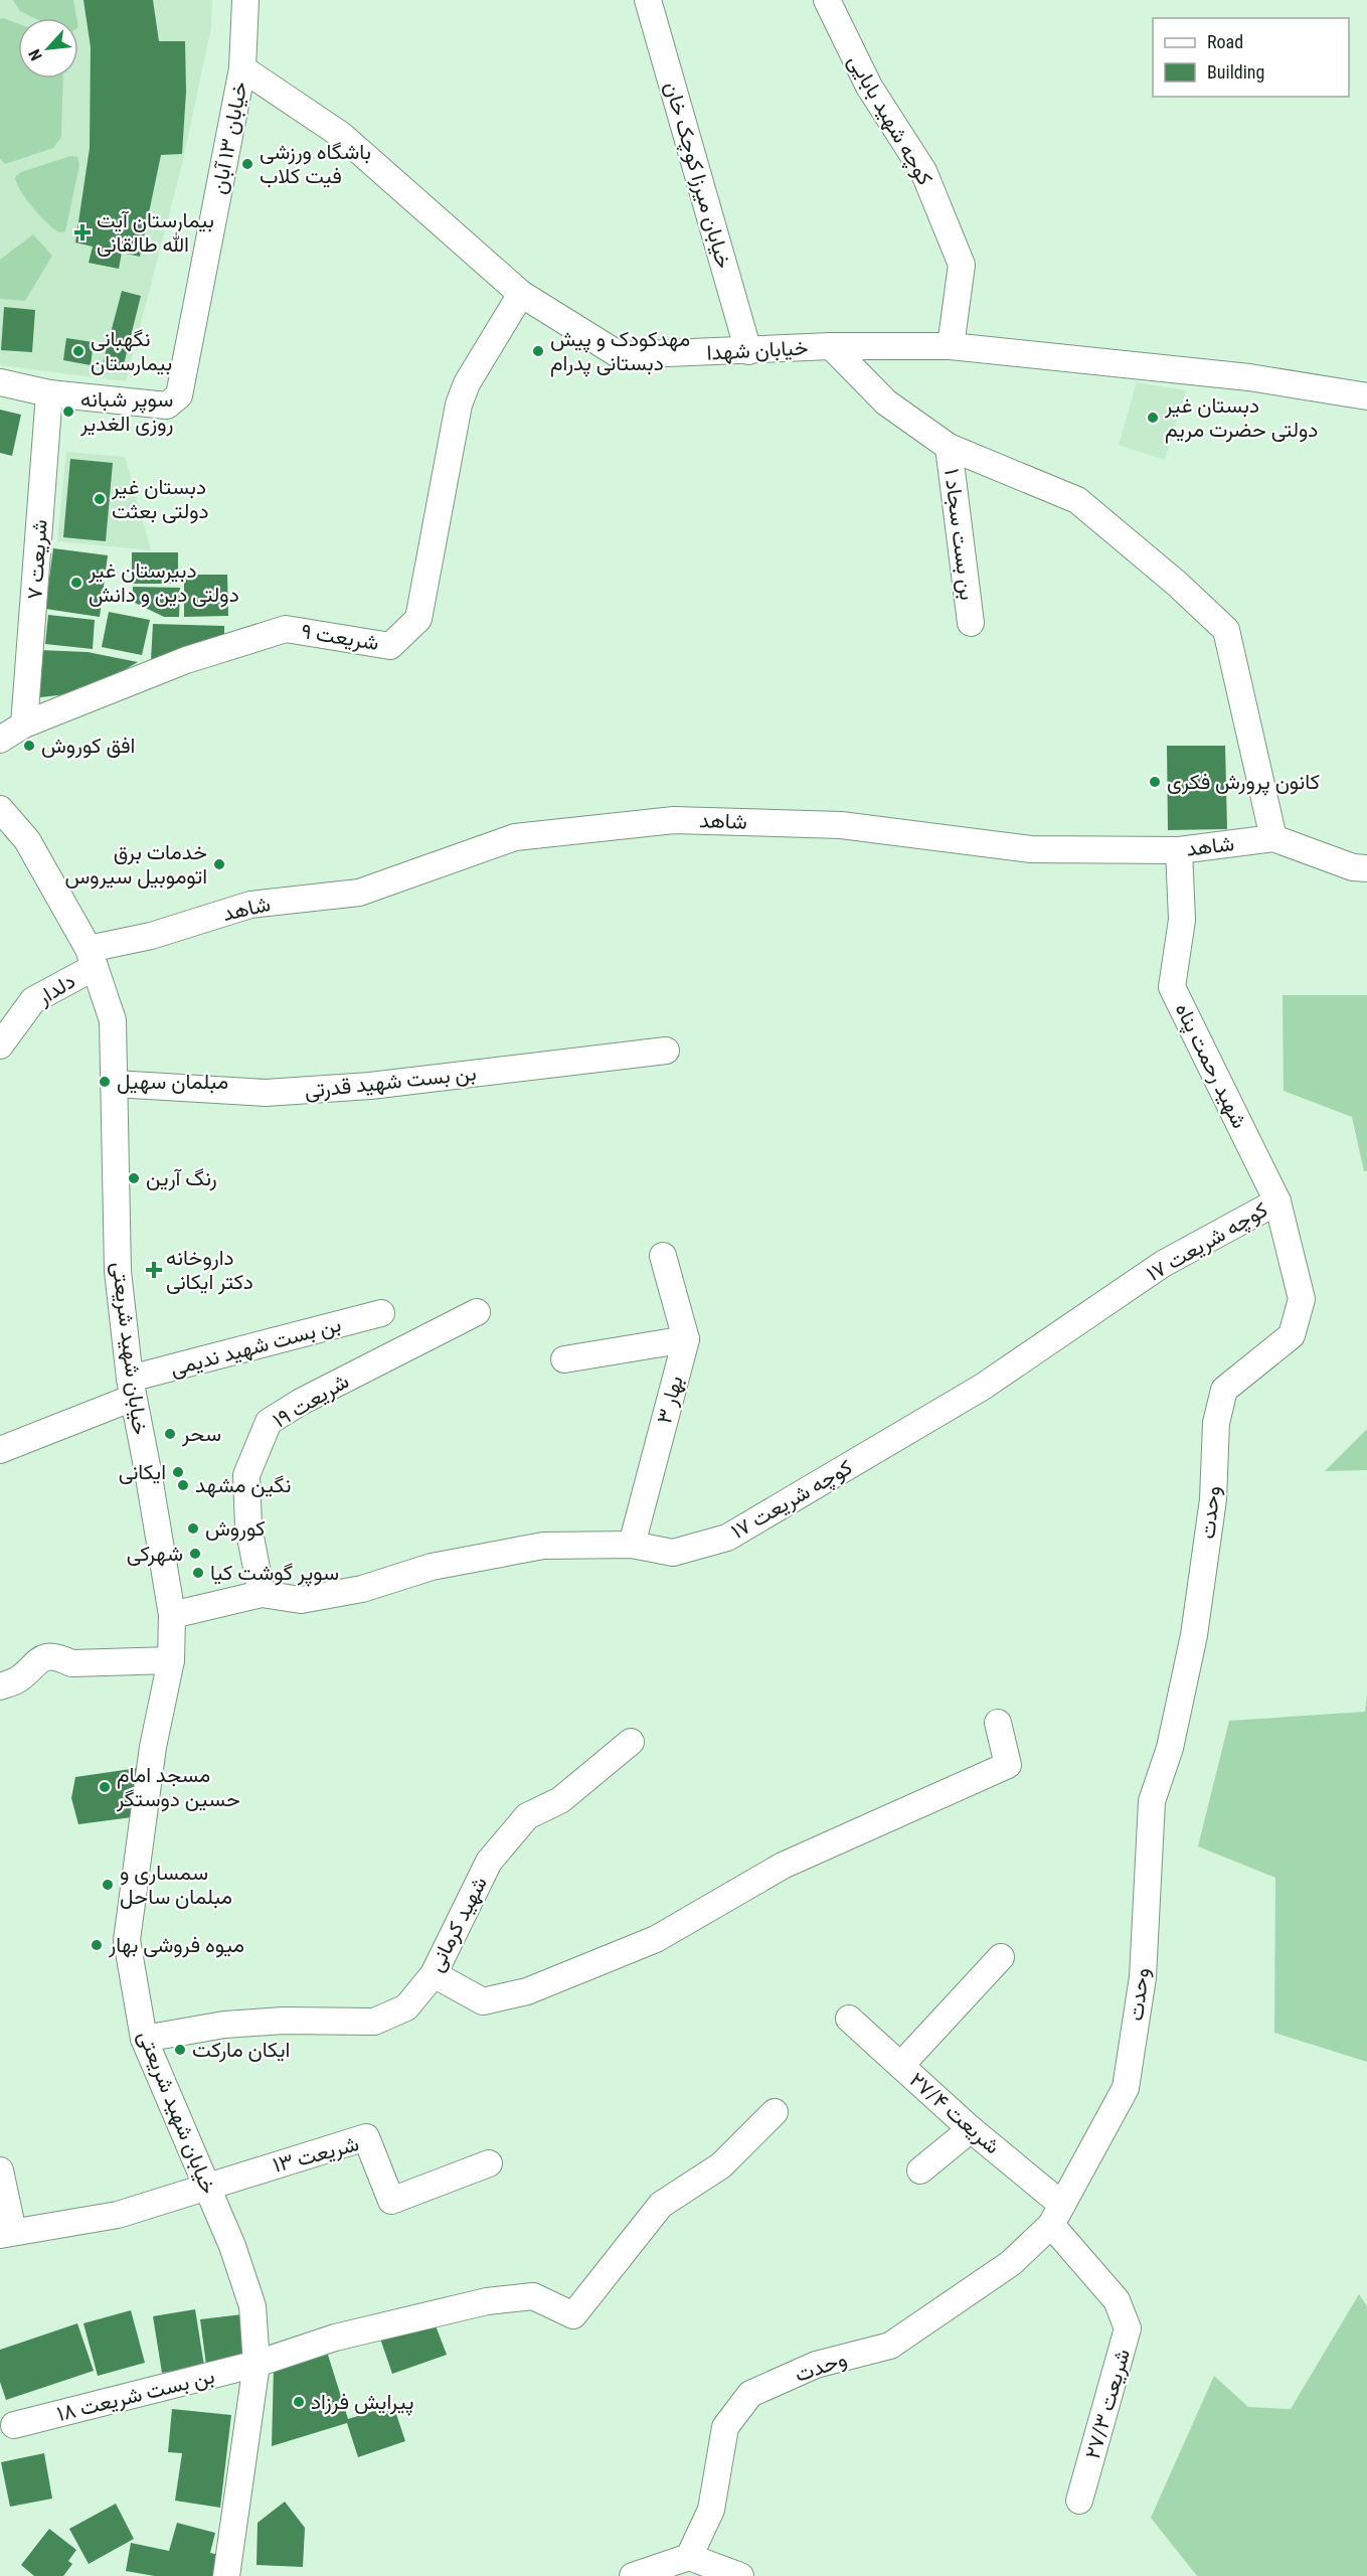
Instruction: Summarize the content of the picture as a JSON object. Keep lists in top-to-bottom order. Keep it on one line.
{"streets":{"street":["کوچه شهید بابایی","خیابان ۱۳ آبان","خیابان میرزا کوچک خان","خیابان شهدا","بن بست سجاد ۱","شریعت ۷","شریعت ۹","شاهد","دلدار","شهید رحمت پناه","بن بست شهید قدرتی","کوچه شریعت ۱۷","بن بست شهید ندیمی","خیابان شهید شریعتی","بهار ۳","شریعت ۱۹","وحدت","شهید کرمانی","شریعت ۲۷/۴","شریعت ۱۳","بن بست شریعت ۱۸","شریعت ۲۷/۳"]},"crossings":[["کوچه شهید بابایی","خیابان شهدا"],["خیابان ۱۳ آبان","خیابان شهدا"],["خیابان ۱۳ آبان","شریعت ۷"],["خیابان میرزا کوچک خان","خیابان شهدا"],["خیابان شهدا","شریعت ۹"],["شریعت ۷","شریعت ۹"],["شاهد","دلدار"],["شاهد","شهید رحمت پناه"],["شاهد","خیابان شهید شریعتی"],["دلدار","خیابان شهید شریعتی"],["شهید رحمت پناه","کوچه شریعت ۱۷"],["شهید رحمت پناه","وحدت"],["بن بست شهید قدرتی","خیابان شهید شریعتی"],["کوچه شریعت ۱۷","خیابان شهید شریعتی"],["کوچه شریعت ۱۷","بهار ۳"],["کوچه شریعت ۱۷","شریعت ۱۹"],["کوچه شریعت ۱۷","وحدت"],["بن بست شهید ندیمی","خیابان شهید شریعتی"],["خیابان شهید شریعتی","شهید کرمانی"],["خیابان شهید شریعتی","شریعت ۱۳"],["خیابان شهید شریعتی","بن بست شریعت ۱۸"],["وحدت","شریعت ۲۷/۴"],["وحدت","شریعت ۲۷/۳"],["شریعت ۲۷/۴","شریعت ۲۷/۳"]],"places":{"other":["باشگاه ورزشی فیت کلاب","نگهبانی بیمارستان","مهدکودک و پیش دبستانی پدرام","سوپر شبانه روزی الغدیر","دبستان غیر دولتی حضرت مریم","دبستان غیر دولتی بعثت","دبیرستان غیر دولتی دین و دانش","افق کوروش","کانون پرورش فکری","خدمات برق اتوموبیل سیروس","مبلمان سهیل","رنگ آرین","سحر","ایکانی","نگین مشهد","کوروش","شهرکی","سوپر گوشت کیا","مسجد امام حسین دوستگر","سمساری و مبلمان ساحل","میوه فروشی بهار","ایکان مارکت","پیرایش فرزاد"],"health":["بیمارستان آیت الله طالقانی","داروخانه دکتر ایکانی"]},"legend":["Road","Building"],"north":"bottom left"}
